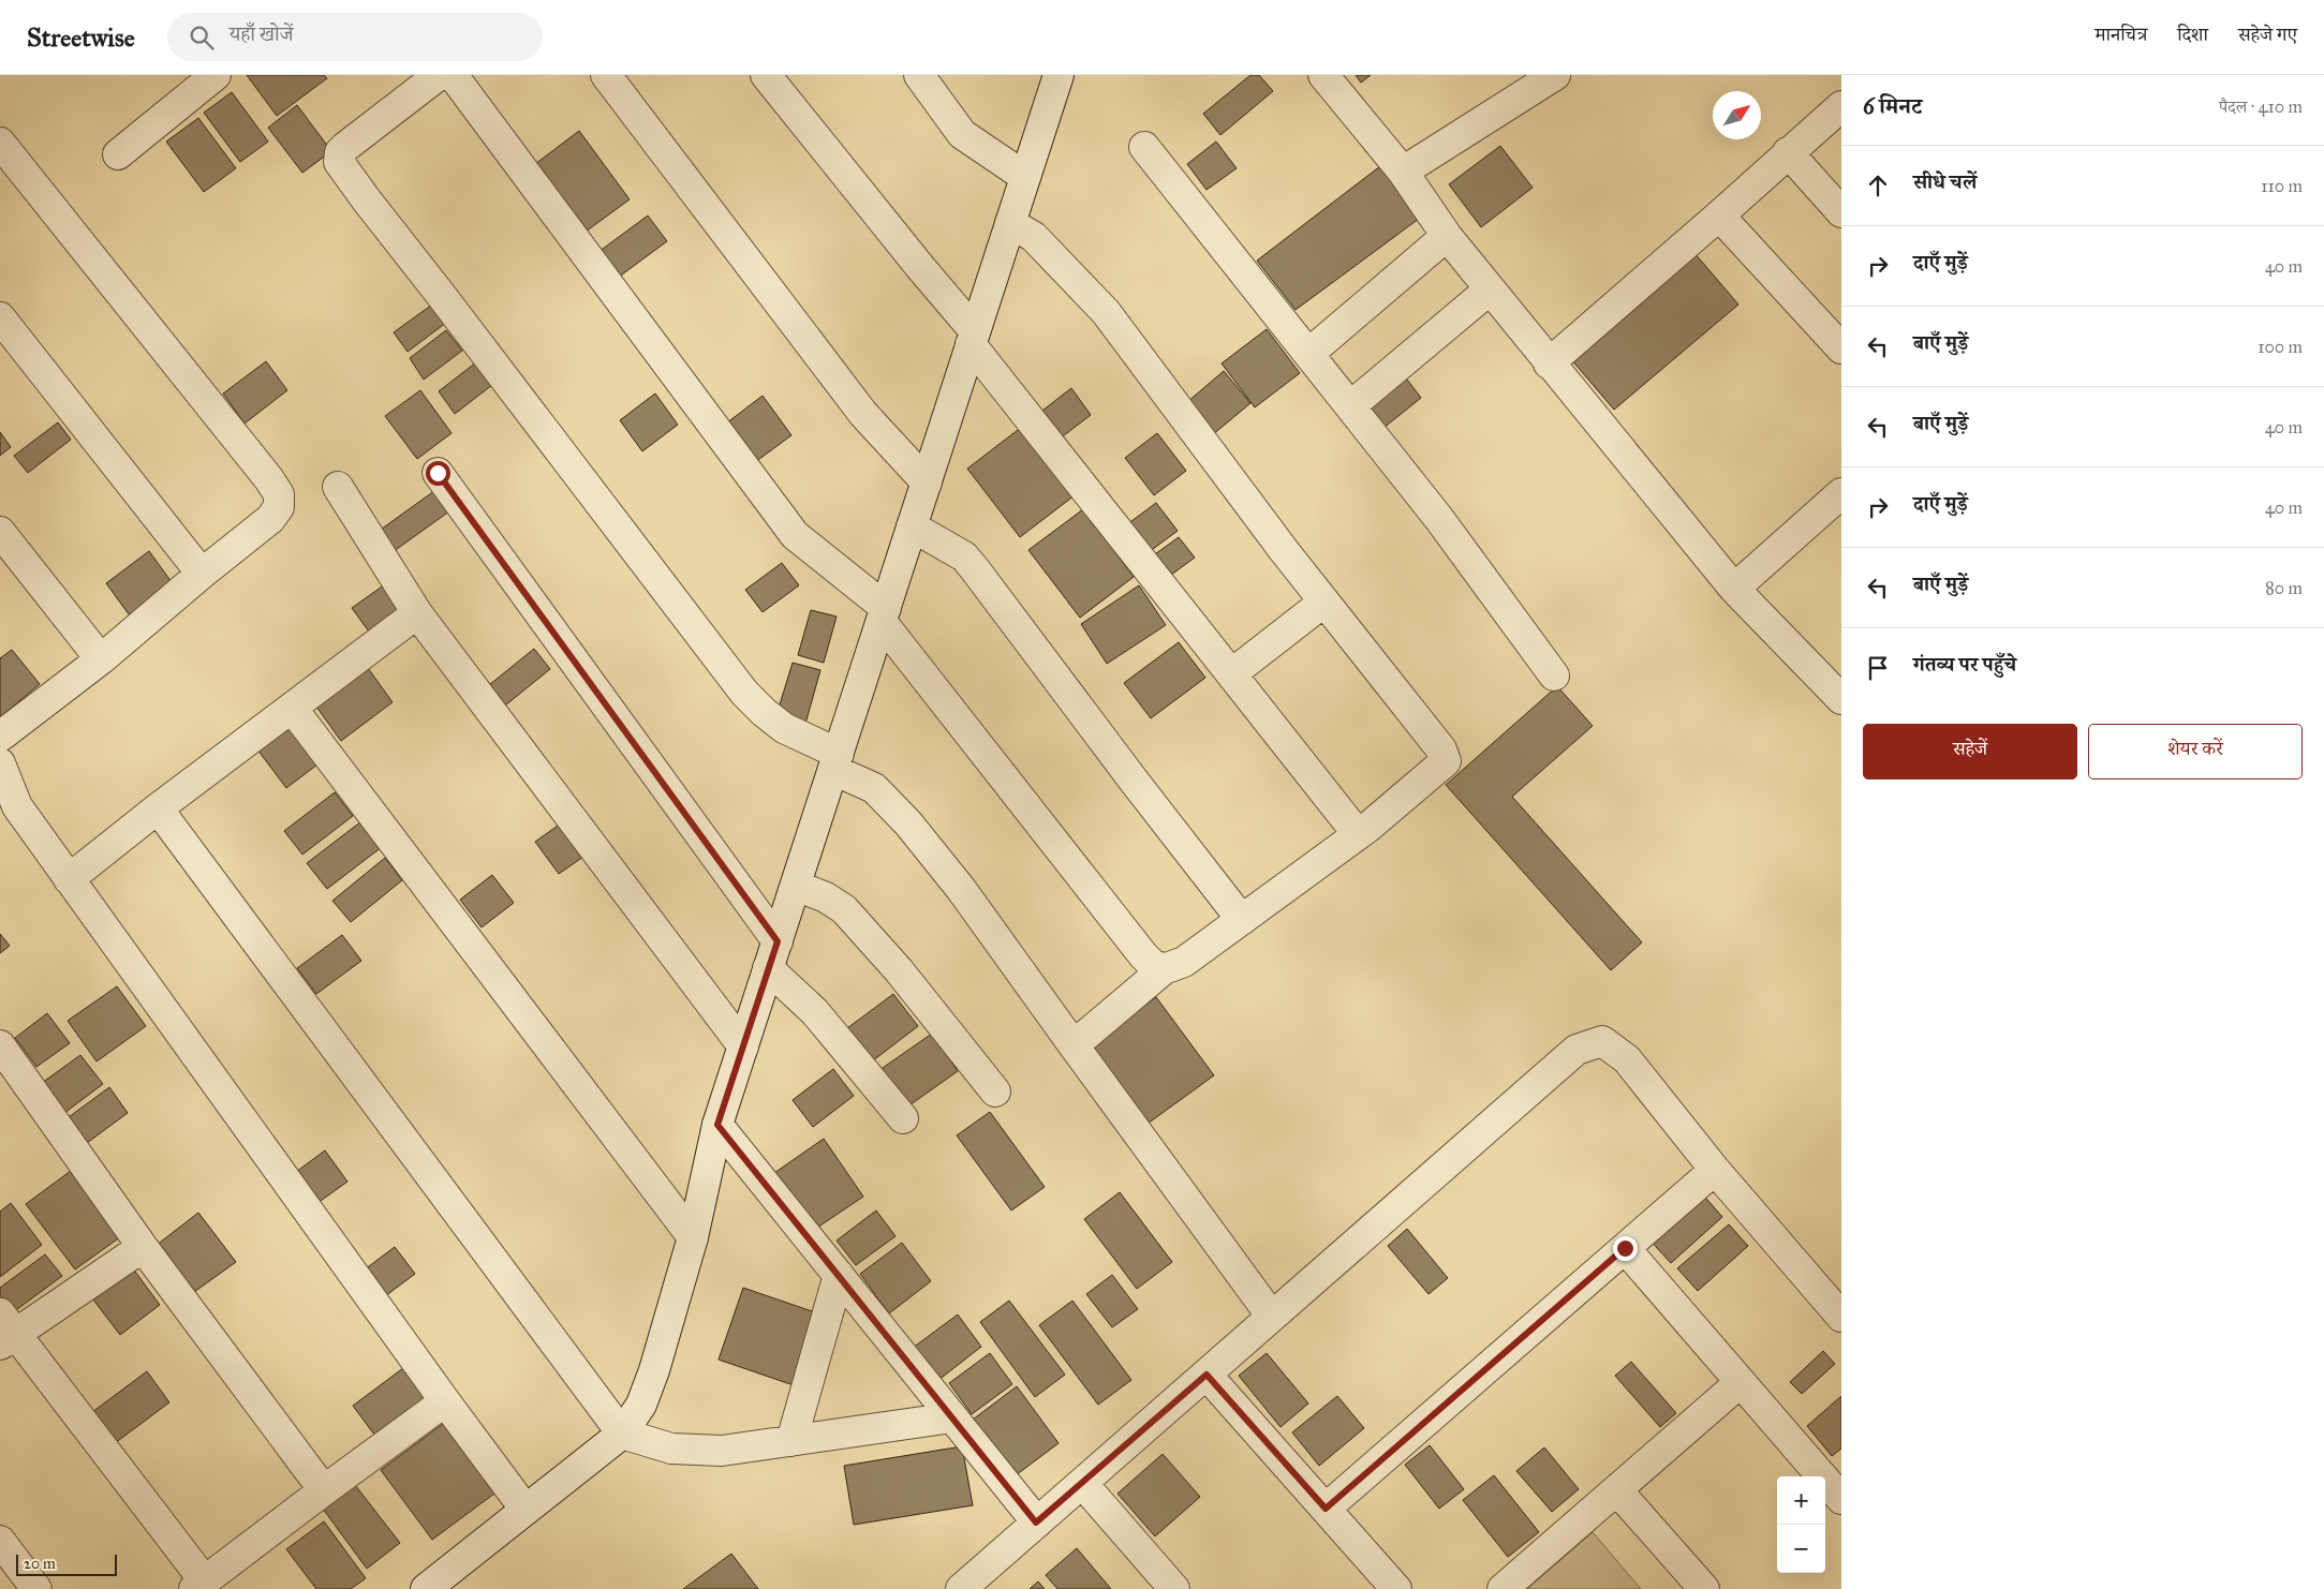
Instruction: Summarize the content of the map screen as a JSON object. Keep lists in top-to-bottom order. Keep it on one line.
{"scale_bar":"20 m","north":"top right","page":{"header":"Streetwise","search":"यहाँ खोजें","nav":["मानचित्र","दिशा","सहेजे गए"],"heading":["6 मिनट","पैदल · 410 m"],"list":[["सीधे चलें","110 m"],["दाएँ मुड़ें","40 m"],["बाएँ मुड़ें","100 m"],["बाएँ मुड़ें","40 m"],["दाएँ मुड़ें","40 m"],["बाएँ मुड़ें","80 m"],"गंतव्य पर पहुँचे"],"buttons":["सहेजें","शेयर करें"],"map_buttons":["+","−"],"scale":"20 m"}}
